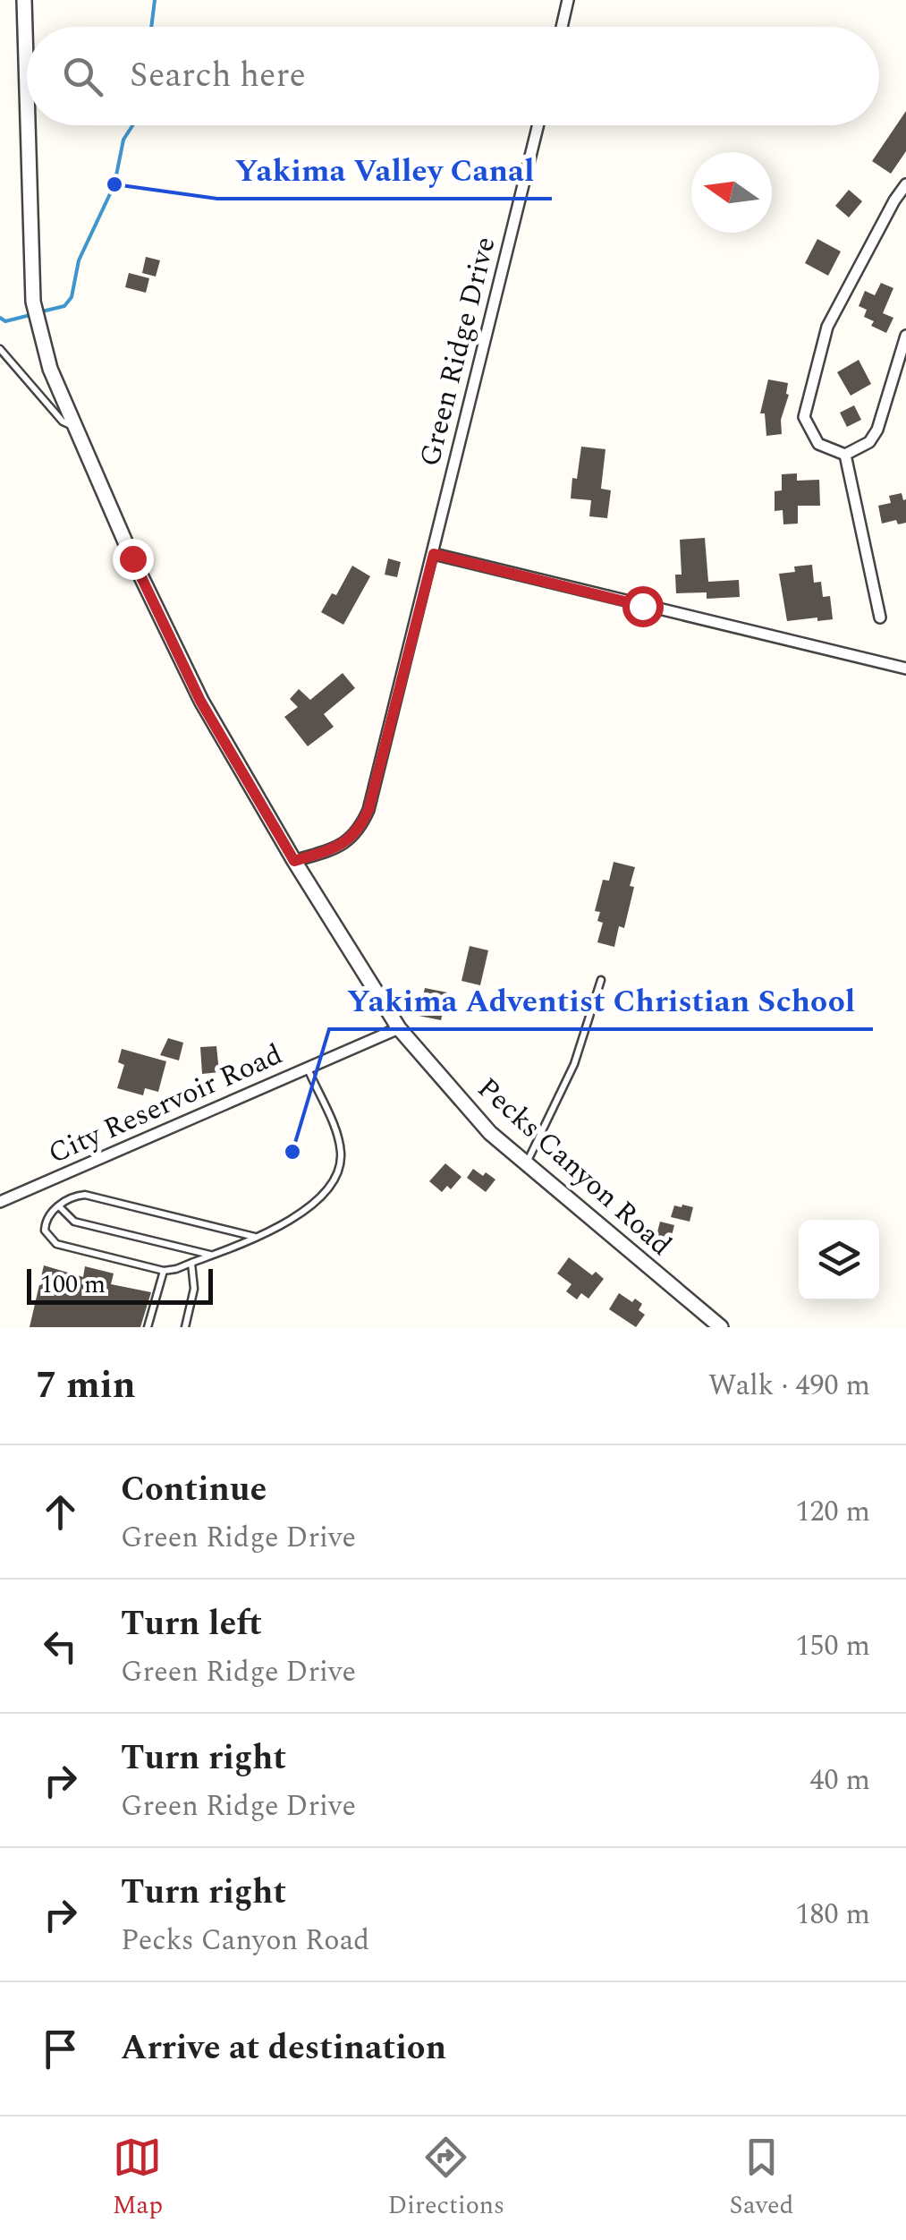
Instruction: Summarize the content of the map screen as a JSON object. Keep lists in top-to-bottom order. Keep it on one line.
{"streets":{"street":["Green Ridge Drive","City Reservoir Road","Pecks Canyon Road"]},"crossings":[["Green Ridge Drive","Pecks Canyon Road"],["City Reservoir Road","Pecks Canyon Road"]],"places":["Yakima Valley Canal","Yakima Adventist Christian School"],"scale_bar":"100 m","north":"left","page":{"search":"Search here","scale":"100 m","heading":["7 min","Walk · 490 m"],"list":[["Continue","Green Ridge Drive","120 m"],["Turn left","Green Ridge Drive","150 m"],["Turn right","Green Ridge Drive","40 m"],["Turn right","Pecks Canyon Road","180 m"],"Arrive at destination"],"nav":["Map","Directions","Saved"]}}
